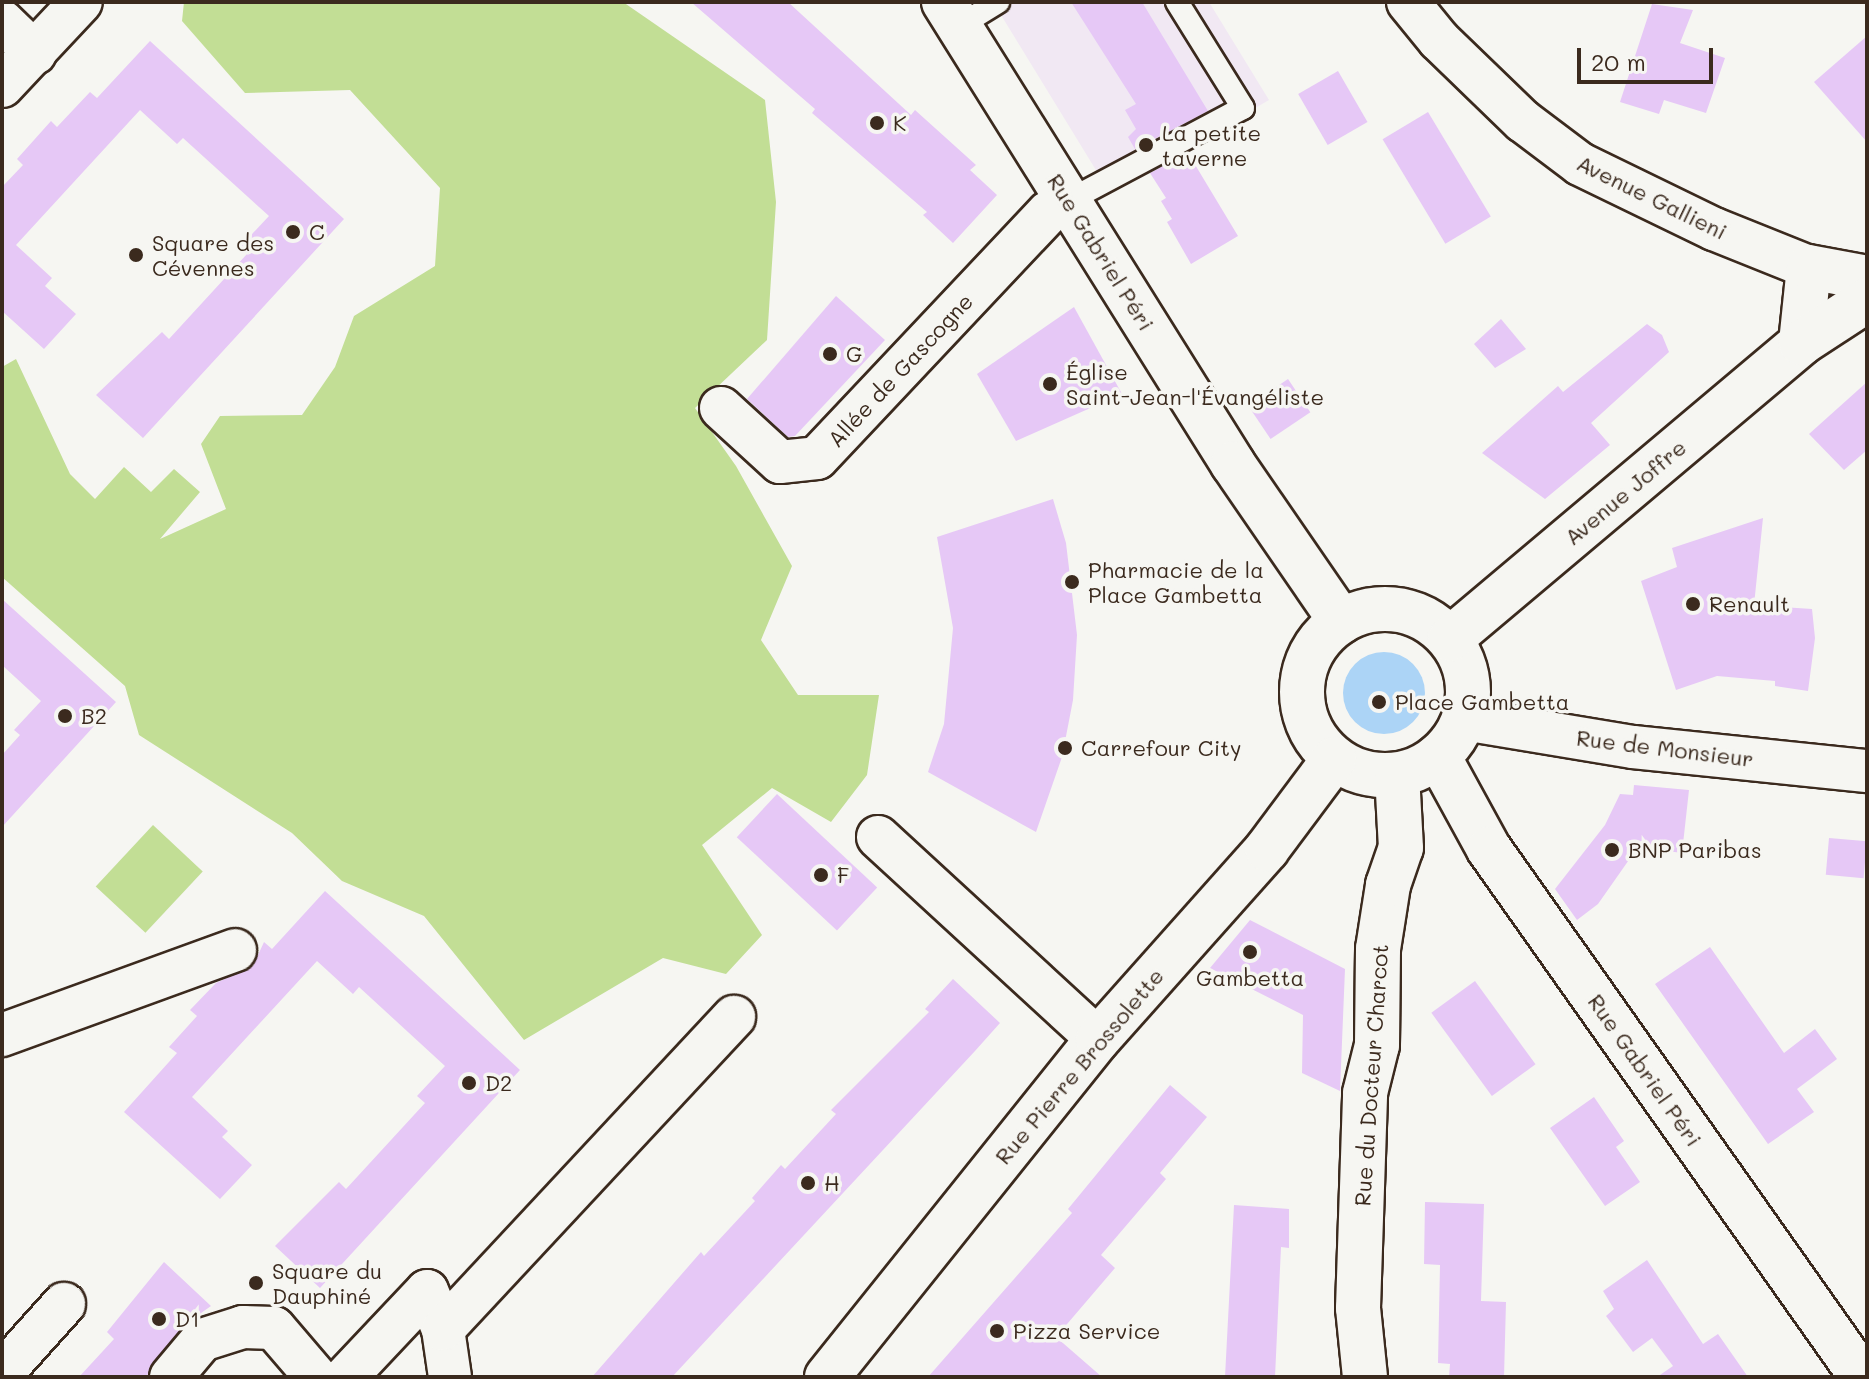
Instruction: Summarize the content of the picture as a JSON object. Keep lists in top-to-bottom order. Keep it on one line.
{"streets":{"street":["Avenue Gallieni","Rue Gabriel Péri","Allée de Gascogne","Avenue Joffre","Rue de Monsieur","Rue Pierre Brossolette","Rue du Docteur Charcot"]},"crossings":[["Rue Gabriel Péri","Allée de Gascogne"],["Rue Gabriel Péri","Avenue Joffre"],["Rue Gabriel Péri","Rue de Monsieur"],["Rue Gabriel Péri","Rue Pierre Brossolette"],["Rue Gabriel Péri","Rue du Docteur Charcot"],["Avenue Joffre","Rue de Monsieur"],["Avenue Joffre","Rue Pierre Brossolette"],["Avenue Joffre","Rue du Docteur Charcot"],["Rue de Monsieur","Rue Pierre Brossolette"],["Rue de Monsieur","Rue du Docteur Charcot"],["Rue Pierre Brossolette","Rue du Docteur Charcot"]],"places":["K","La petite taverne","C","Square des Cévennes","G","Église Saint-Jean-l'Évangéliste","Pharmacie de la Place Gambetta","Renault","Place Gambetta","B2","Carrefour City","BNP Paribas","F","Gambetta","D2","H","Square du Dauphiné","D1","Pizza Service"],"scale_bar":"20 m"}
